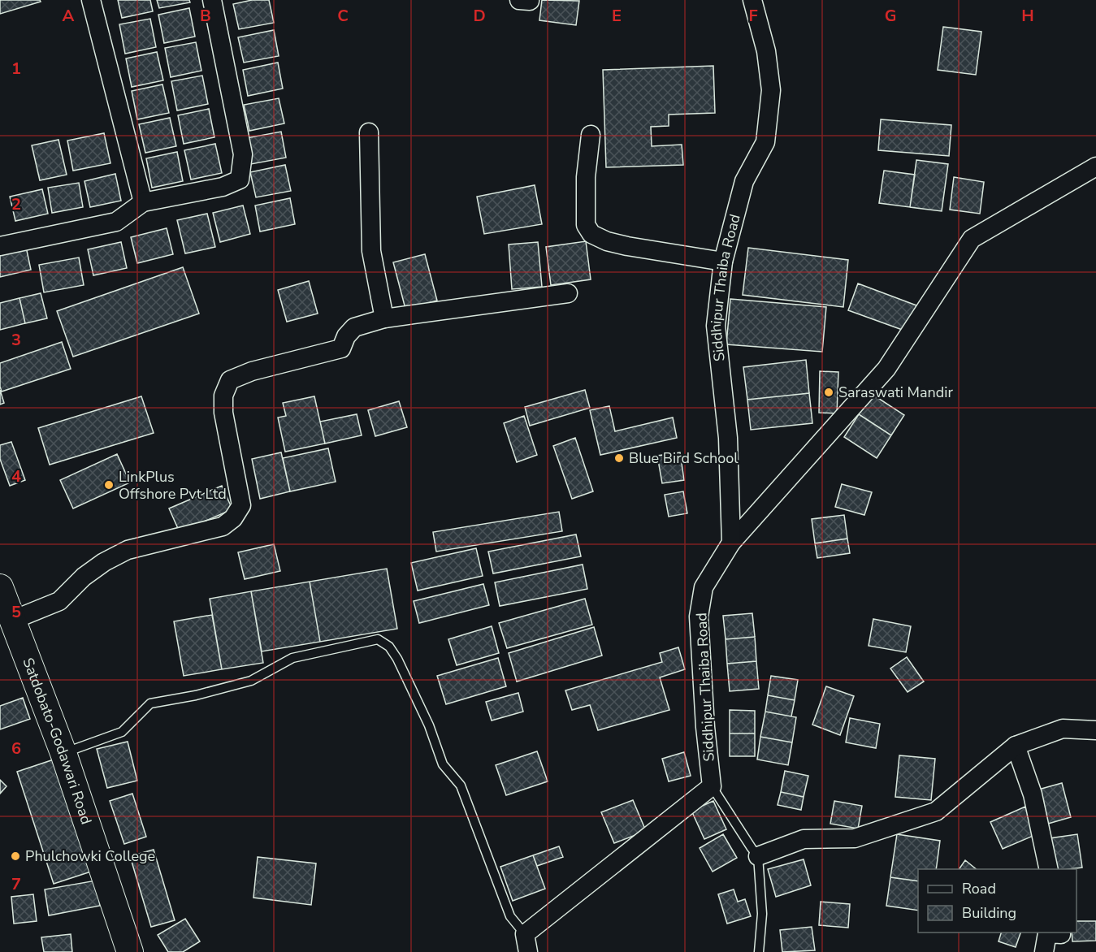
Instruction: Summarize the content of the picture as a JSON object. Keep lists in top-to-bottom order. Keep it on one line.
{"streets":{"street":["Siddhipur Thaiba Road","Satdobato-Godawari Road"]},"places":["Saraswati Mandir","Blue Bird School","LinkPlus Offshore Pvt Ltd","Phulchowki College"],"legend":["Road","Building"],"grid":{"columns":["A","B","C","D","E","F","G","H"],"rows":["1","2","3","4","5","6","7"]}}
